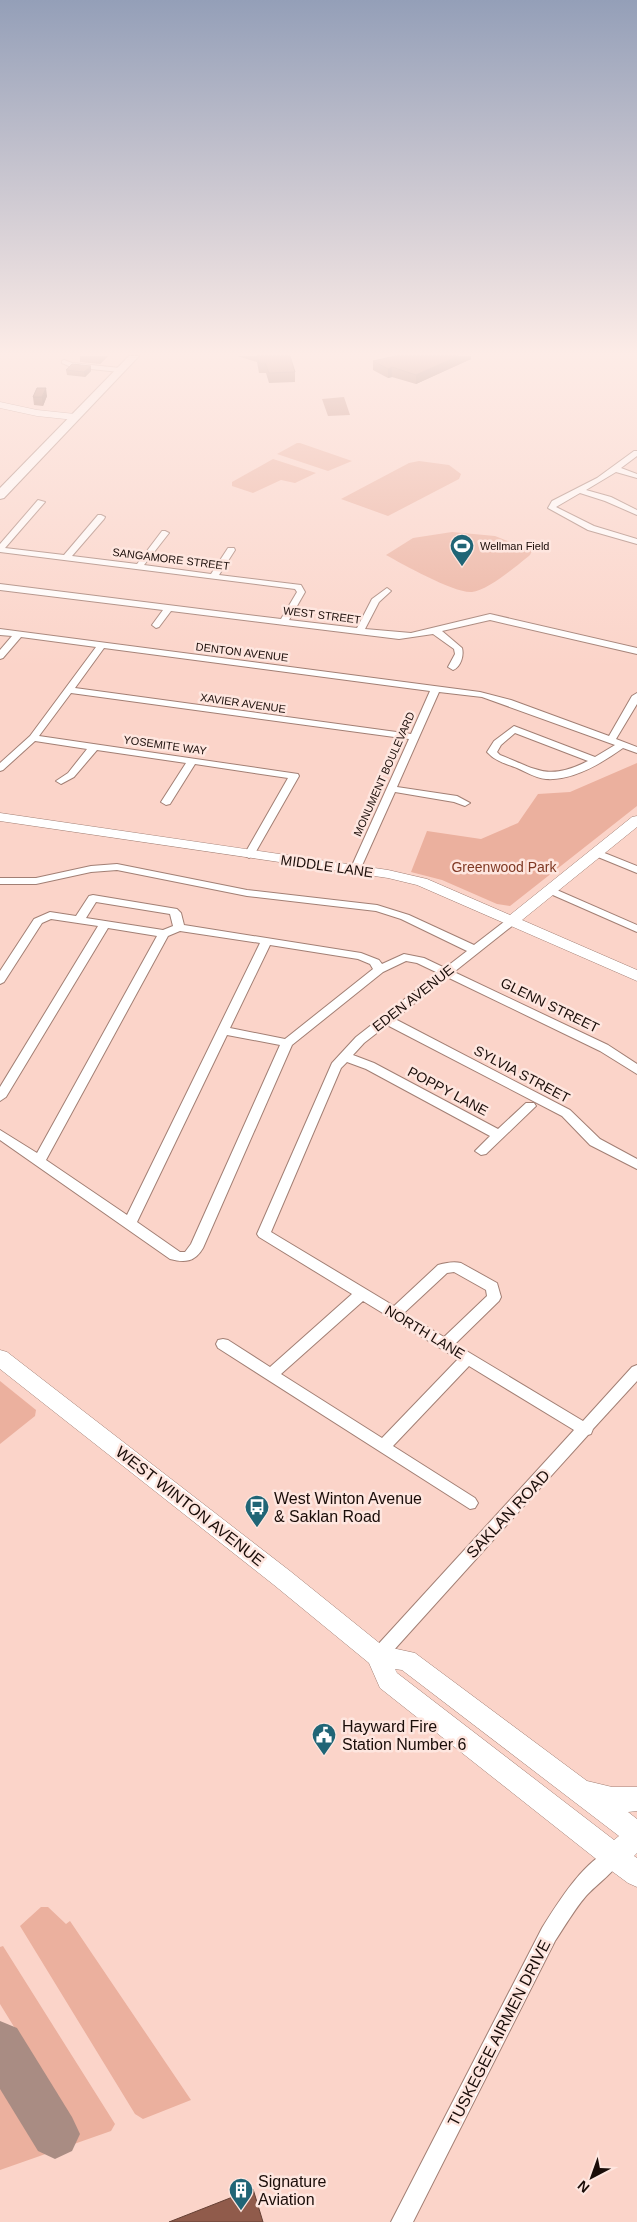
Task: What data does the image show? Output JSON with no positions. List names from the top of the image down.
{
  "streets": {
    "street": [
      "SANGAMORE STREET",
      "WEST STREET",
      "DENTON AVENUE",
      "XAVIER AVENUE",
      "YOSEMITE WAY",
      "MONUMENT BOULEVARD",
      "MIDDLE LANE",
      "EDEN AVENUE",
      "GLENN STREET",
      "SYLVIA STREET",
      "POPPY LANE",
      "NORTH LANE",
      "WEST WINTON AVENUE",
      "SAKLAN ROAD",
      "TUSKEGEE AIRMEN DRIVE"
    ]
  },
  "crossings": [
    ["SANGAMORE STREET", "WEST STREET"],
    ["DENTON AVENUE", "MONUMENT BOULEVARD"],
    ["XAVIER AVENUE", "MONUMENT BOULEVARD"],
    ["YOSEMITE WAY", "MIDDLE LANE"],
    ["MONUMENT BOULEVARD", "MIDDLE LANE"],
    ["MIDDLE LANE", "EDEN AVENUE"],
    ["EDEN AVENUE", "GLENN STREET"],
    ["EDEN AVENUE", "SYLVIA STREET"],
    ["EDEN AVENUE", "POPPY LANE"],
    ["EDEN AVENUE", "NORTH LANE"],
    ["NORTH LANE", "SAKLAN ROAD"],
    ["WEST WINTON AVENUE", "SAKLAN ROAD"],
    ["WEST WINTON AVENUE", "TUSKEGEE AIRMEN DRIVE"]
  ],
  "parks": ["Greenwood Park"],
  "places": {
    "sports": ["Wellman Field"],
    "bus stop": ["West Winton Avenue & Saklan Road"],
    "public building": ["Hayward Fire Station Number 6"],
    "building": ["Signature Aviation"]
  },
  "north": "bottom left"
}
